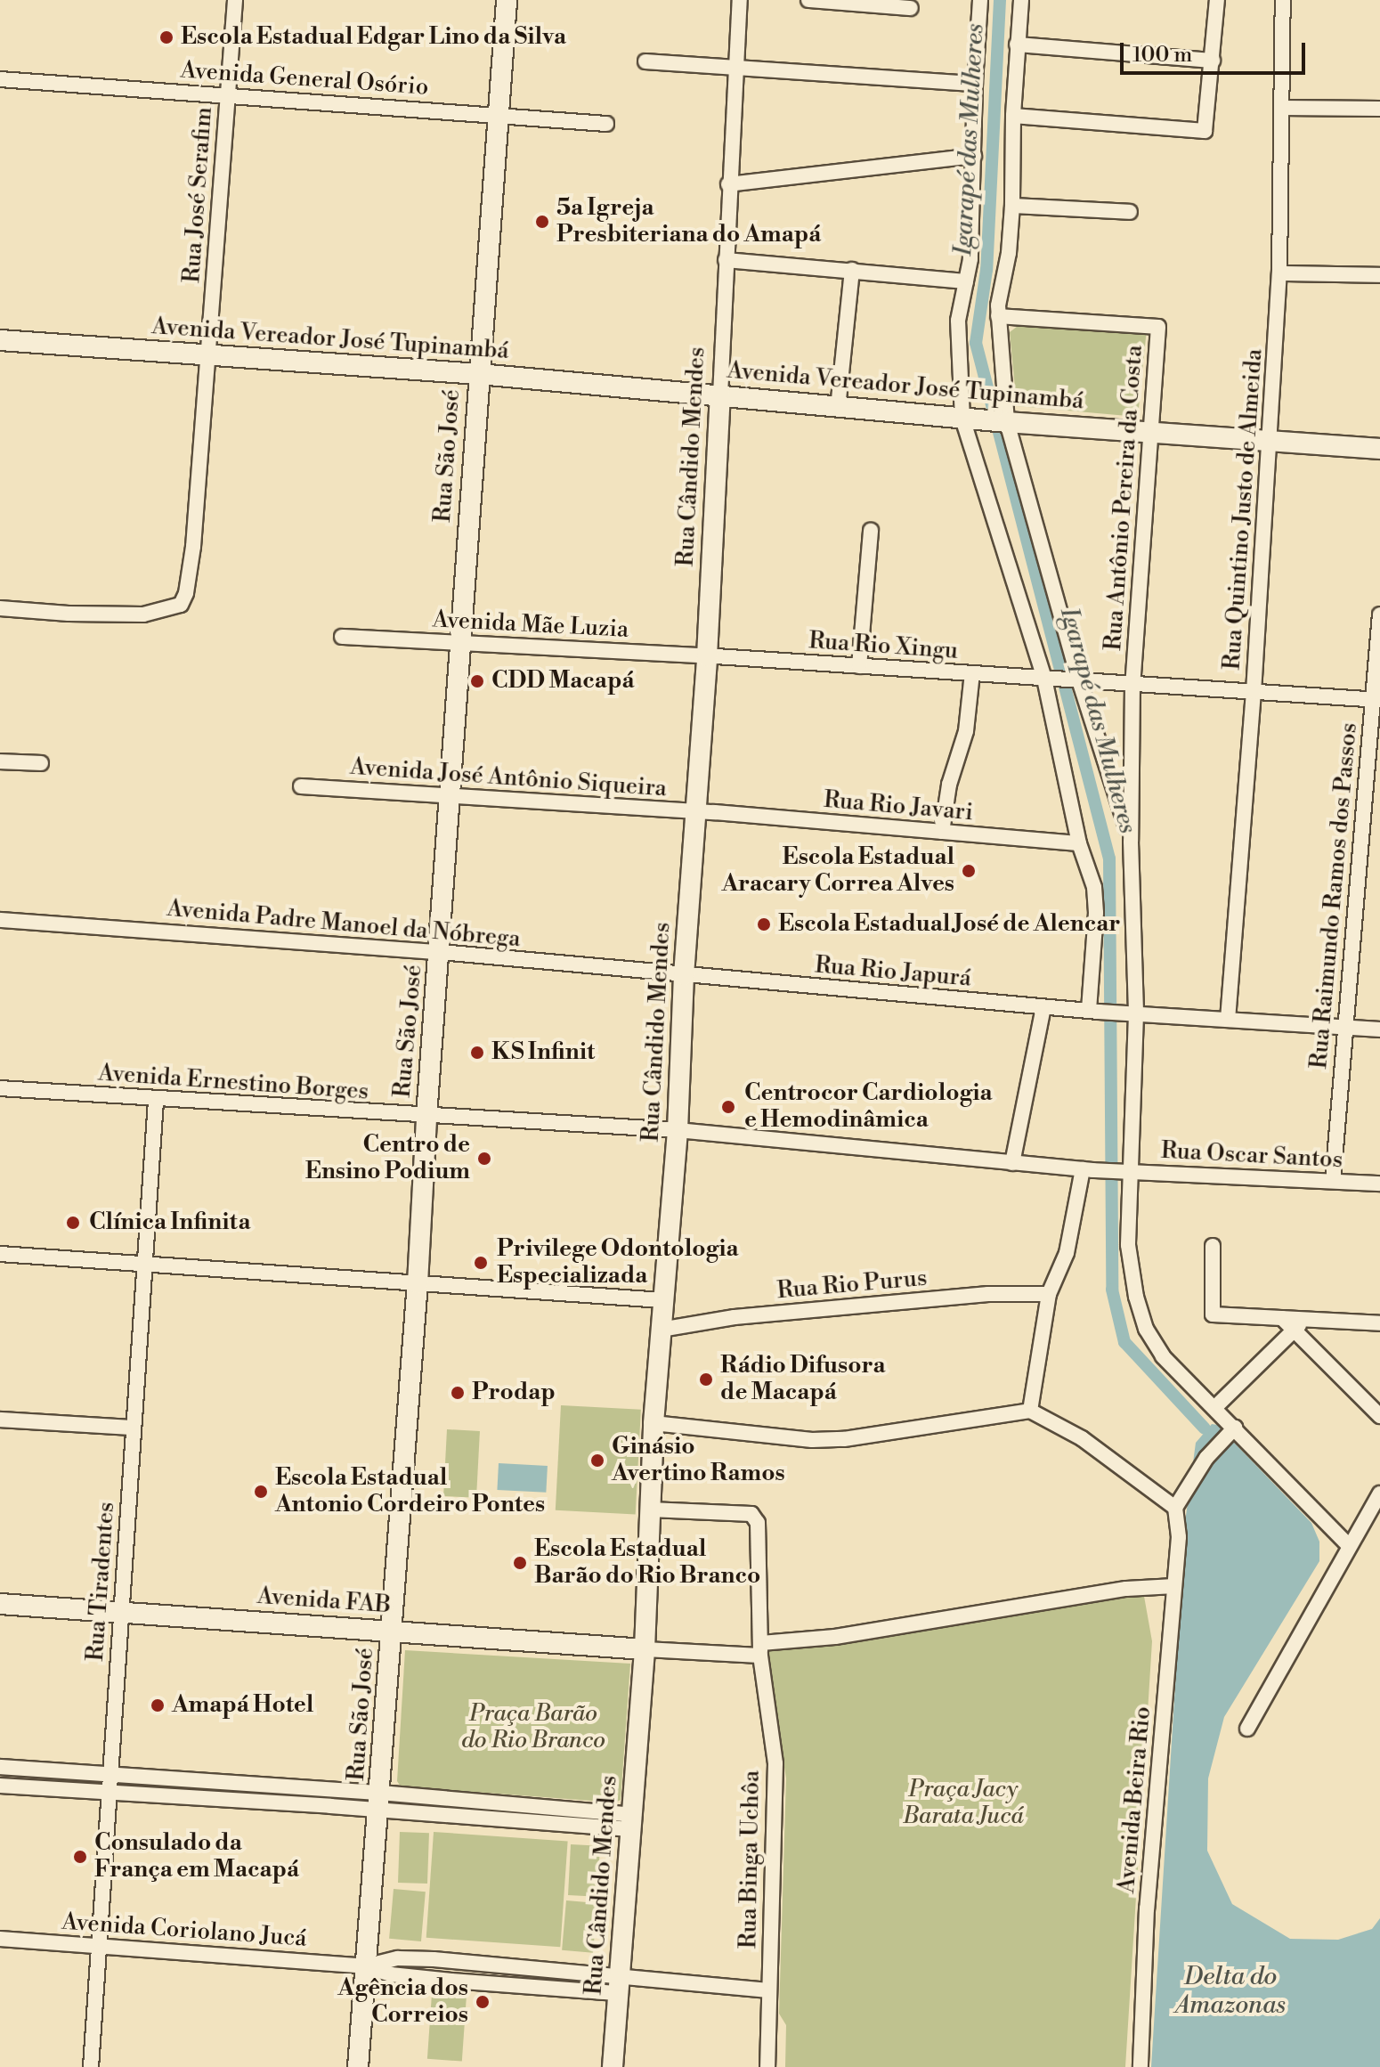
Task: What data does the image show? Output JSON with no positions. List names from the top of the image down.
{
  "streets": {
    "street": [
      "Avenida General Osório",
      "Rua José Serafim",
      "Avenida Vereador José Tupinambá",
      "Rua São José",
      "Rua Cândido Mendes",
      "Rua Antônio Pereira da Costa",
      "Rua Quintino Justo de Almeida",
      "Avenida Mãe Luzia",
      "Rua Rio Xingu",
      "Avenida José Antônio Siqueira",
      "Rua Rio Javari",
      "Rua Raimundo Ramos dos Passos",
      "Avenida Padre Manoel da Nóbrega",
      "Rua Rio Japurá",
      "Avenida Ernestino Borges",
      "Rua Oscar Santos",
      "Rua Rio Purus",
      "Rua Tiradentes",
      "Avenida FAB",
      "Avenida Beira Rio",
      "Rua Binga Uchôa",
      "Avenida Coriolano Jucá"
    ]
  },
  "crossings": [
    ["Avenida General Osório", "Rua José Serafim"],
    ["Avenida General Osório", "Rua São José"],
    ["Rua José Serafim", "Avenida Vereador José Tupinambá"],
    ["Avenida Vereador José Tupinambá", "Rua São José"],
    ["Avenida Vereador José Tupinambá", "Rua Cândido Mendes"],
    ["Avenida Vereador José Tupinambá", "Rua Antônio Pereira da Costa"],
    ["Avenida Vereador José Tupinambá", "Rua Quintino Justo de Almeida"],
    ["Rua São José", "Avenida Mãe Luzia"],
    ["Rua São José", "Avenida José Antônio Siqueira"],
    ["Rua São José", "Avenida Padre Manoel da Nóbrega"],
    ["Rua São José", "Avenida Ernestino Borges"],
    ["Rua São José", "Avenida FAB"],
    ["Rua São José", "Avenida Coriolano Jucá"],
    ["Rua Cândido Mendes", "Avenida Mãe Luzia"],
    ["Rua Cândido Mendes", "Rua Rio Xingu"],
    ["Rua Cândido Mendes", "Avenida José Antônio Siqueira"],
    ["Rua Cândido Mendes", "Rua Rio Javari"],
    ["Rua Cândido Mendes", "Avenida Padre Manoel da Nóbrega"],
    ["Rua Cândido Mendes", "Rua Rio Japurá"],
    ["Rua Cândido Mendes", "Avenida Ernestino Borges"],
    ["Rua Cândido Mendes", "Rua Rio Purus"],
    ["Rua Cândido Mendes", "Avenida FAB"],
    ["Rua Cândido Mendes", "Rua Binga Uchôa"],
    ["Rua Cândido Mendes", "Avenida Coriolano Jucá"],
    ["Rua Antônio Pereira da Costa", "Rua Rio Japurá"],
    ["Rua Antônio Pereira da Costa", "Rua Oscar Santos"],
    ["Avenida Mãe Luzia", "Rua Rio Xingu"],
    ["Avenida José Antônio Siqueira", "Rua Rio Javari"],
    ["Rua Raimundo Ramos dos Passos", "Rua Oscar Santos"],
    ["Avenida Padre Manoel da Nóbrega", "Rua Rio Japurá"],
    ["Avenida Ernestino Borges", "Rua Tiradentes"],
    ["Rua Tiradentes", "Avenida FAB"],
    ["Rua Tiradentes", "Avenida Coriolano Jucá"],
    ["Rua Binga Uchôa", "Avenida Coriolano Jucá"]
  ],
  "water": ["Igarapé das Mulheres", "Delta do Amazonas"],
  "parks": ["Praça Barão do Rio Branco", "Praça Jacy Barata Jucá"],
  "places": [
    "Escola Estadual Edgar Lino da Silva",
    "5a Igreja Presbiteriana do Amapá",
    "CDD Macapá",
    "Escola Estadual Aracary Correa Alves",
    "Escola Estadual José de Alencar",
    "KS Infinit",
    "Centrocor Cardiologia e Hemodinâmica",
    "Centro de Ensino Podium",
    "Clínica Infinita",
    "Privilege Odontologia Especializada",
    "Rádio Difusora de Macapá",
    "Prodap",
    "Ginásio Avertino Ramos",
    "Escola Estadual Antonio Cordeiro Pontes",
    "Escola Estadual Barão do Rio Branco",
    "Amapá Hotel",
    "Consulado da França em Macapá",
    "Agência dos Correios"
  ],
  "scale_bar": "100 m"
}
